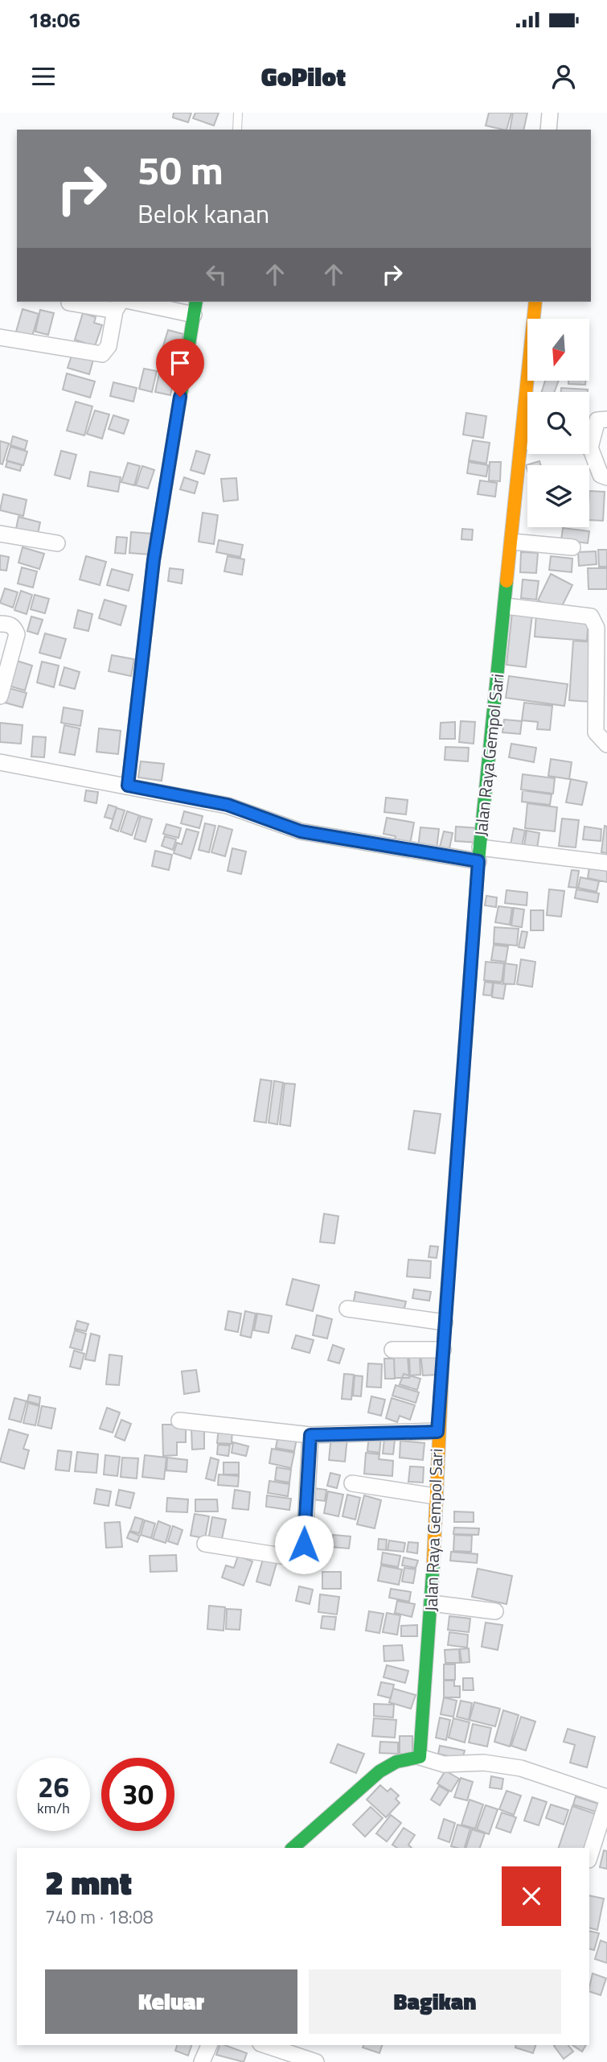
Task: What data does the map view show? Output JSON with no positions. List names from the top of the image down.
{
  "streets": {
    "street": ["Jalan Raya Gempol Sari"]
  },
  "north": "bottom",
  "page": {
    "status": "18:06",
    "header": "GoPilot",
    "turn": ["50 m", "Belok kanan"],
    "speed": "26 km/h",
    "limit": "30",
    "heading": ["2 mnt", "740 m · 18:08"],
    "buttons": ["Keluar", "Bagikan"]
  }
}
